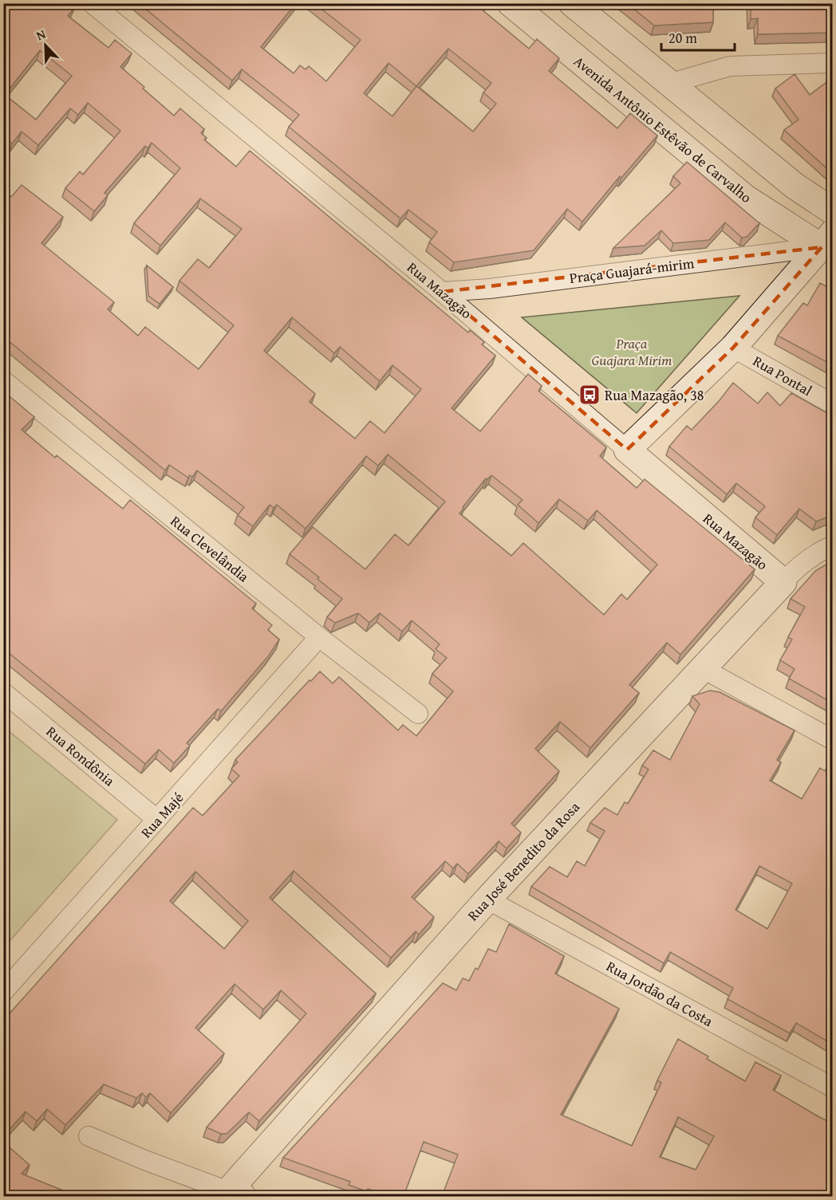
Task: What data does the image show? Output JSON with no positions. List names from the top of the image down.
{
  "streets": {
    "street": [
      "Avenida Antônio Estêvão de Carvalho",
      "Praça Guajará-mirim",
      "Rua Mazagão",
      "Rua Pontal",
      "Rua Clevelândia",
      "Rua Rondônia",
      "Rua Majé",
      "Rua José Benedito da Rosa",
      "Rua Jordão da Costa"
    ]
  },
  "crossings": [
    ["Avenida Antônio Estêvão de Carvalho", "Praça Guajará-mirim"],
    ["Praça Guajará-mirim", "Rua Mazagão"],
    ["Rua Mazagão", "Rua José Benedito da Rosa"],
    ["Rua Clevelândia", "Rua Majé"],
    ["Rua Rondônia", "Rua Majé"],
    ["Rua José Benedito da Rosa", "Rua Jordão da Costa"]
  ],
  "parks": ["Praça Guajara Mirim"],
  "places": {
    "bus stop": ["Rua Mazagão, 38"]
  },
  "scale_bar": "20 m",
  "north": "top left"
}
